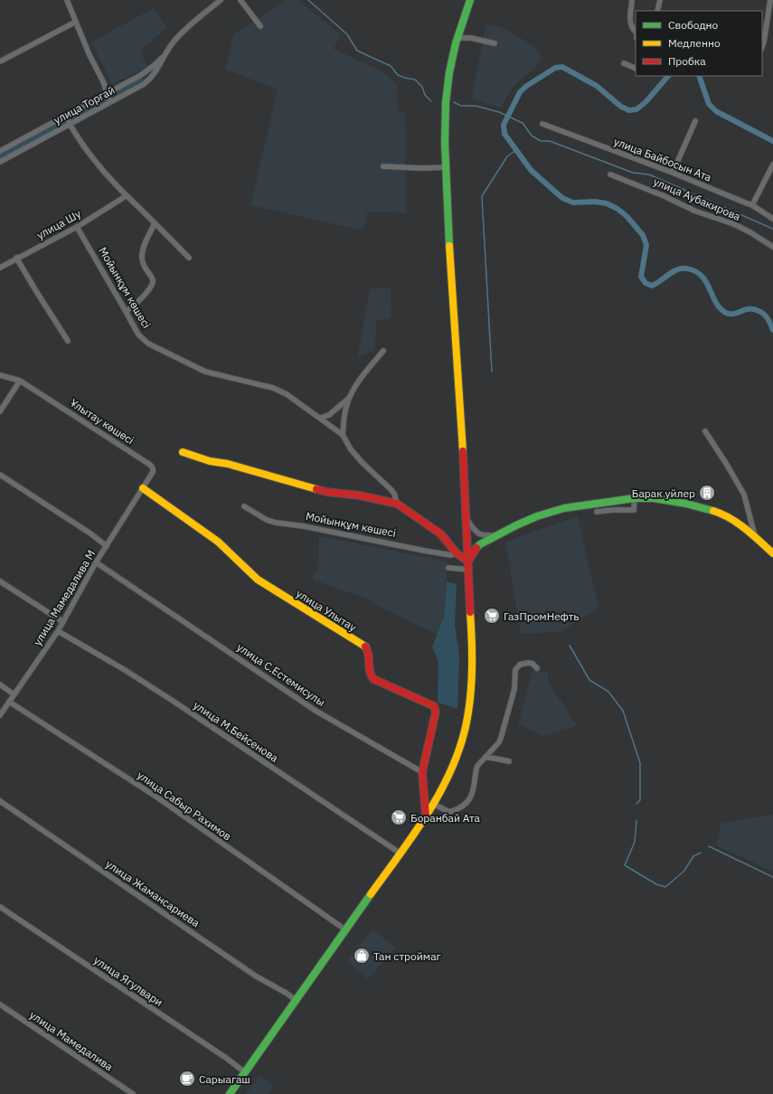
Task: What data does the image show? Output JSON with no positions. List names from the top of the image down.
{
  "streets": {
    "main road": ["улица Улытау"],
    "street": [
      "улица Торгай",
      "улица Байбосын Ата",
      "улица Аубакирова",
      "улица Шу",
      "Мойынқұм көшесі",
      "Ұлытау көшесі",
      "улица Мамедалива М",
      "улица С.Естемисулы",
      "улица М.Бейсенова",
      "улица Сабыр Рахимов",
      "улица Жамансариева",
      "улица Ягулвари",
      "улица Мамедалива"
    ]
  },
  "crossings": [
    ["улица Шу", "Мойынқұм көшесі"],
    ["Ұлытау көшесі", "улица Мамедалива М"],
    ["Ұлытау көшесі", "улица Улытау"],
    ["улица Мамедалива М", "улица Улытау"],
    ["улица Мамедалива М", "улица С.Естемисулы"],
    ["улица Мамедалива М", "улица М.Бейсенова"],
    ["улица Мамедалива М", "улица Сабыр Рахимов"],
    ["улица Улытау", "улица С.Естемисулы"]
  ],
  "places": {
    "building": ["Барак уйлер"],
    "supermarket": ["ГазПромНефть", "Боранбай Ата"],
    "shop": ["Тан строймаг"],
    "cafe": ["Сарыагаш"]
  },
  "legend": ["Свободно", "Медленно", "Пробка"]
}
